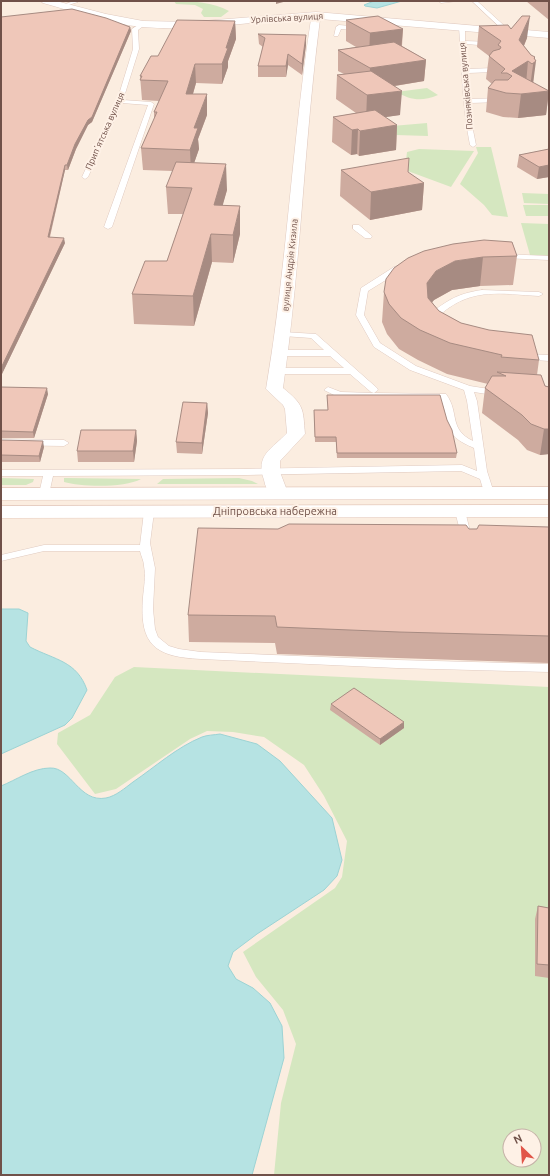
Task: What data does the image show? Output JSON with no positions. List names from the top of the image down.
{
  "streets": {
    "main road": ["Дніпровська набережна"],
    "street": ["Урлівська вулиця", "вулиця Андрія Кизила"],
    "lane": ["Позняківська вулиця", "Припʼятська вулиця"]
  },
  "crossings": [
    ["Урлівська вулиця", "Позняківська вулиця"],
    ["Урлівська вулиця", "Припʼятська вулиця"],
    ["Урлівська вулиця", "вулиця Андрія Кизила"]
  ],
  "north": "top left"
}
